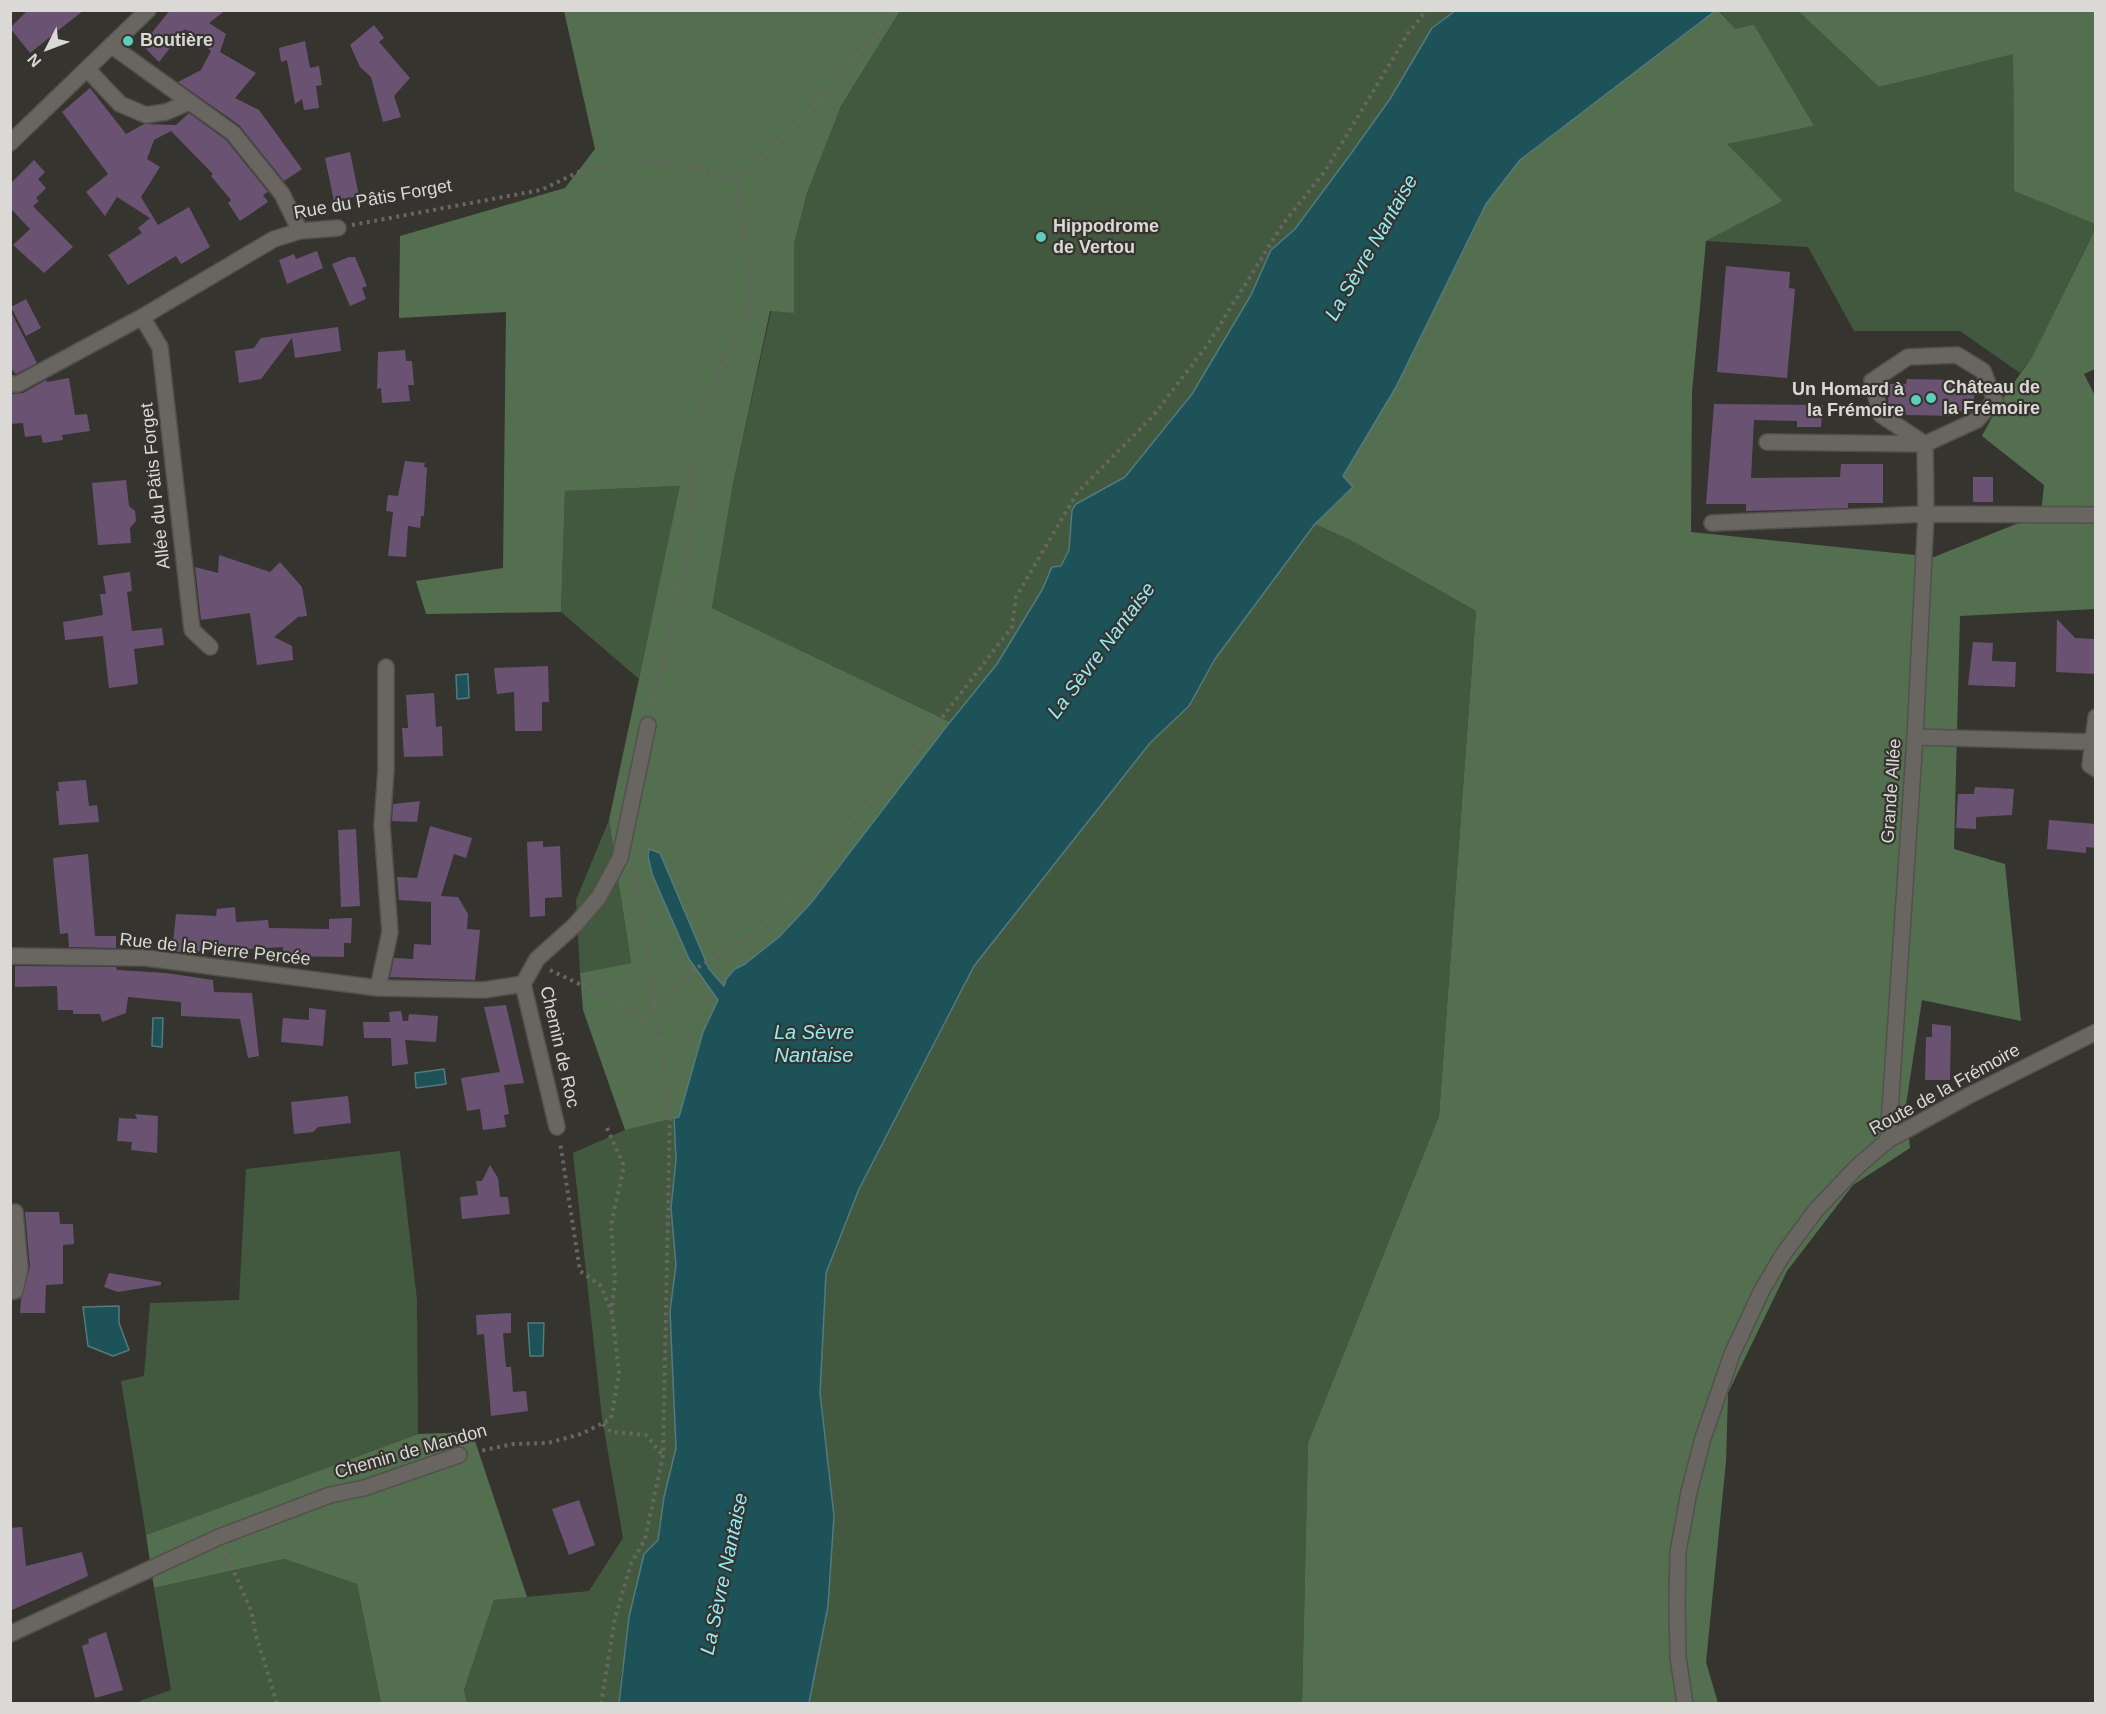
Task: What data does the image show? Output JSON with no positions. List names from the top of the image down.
{
  "streets": {
    "street": [
      "Rue du Pâtis Forget",
      "Allée du Pâtis Forget",
      "Grande Allée",
      "Rue de la Pierre Percée",
      "Chemin de Roc",
      "Route de la Frémoire",
      "Chemin de Mandon"
    ]
  },
  "crossings": [
    ["Rue du Pâtis Forget", "Allée du Pâtis Forget"],
    ["Grande Allée", "Route de la Frémoire"],
    ["Rue de la Pierre Percée", "Chemin de Roc"]
  ],
  "water": ["La Sèvre Nantaise"],
  "places": [
    "Boutière",
    "Hippodrome de Vertou",
    "Château de la Frémoire",
    "Un Homard à la Frémoire"
  ],
  "north": "bottom left"
}
